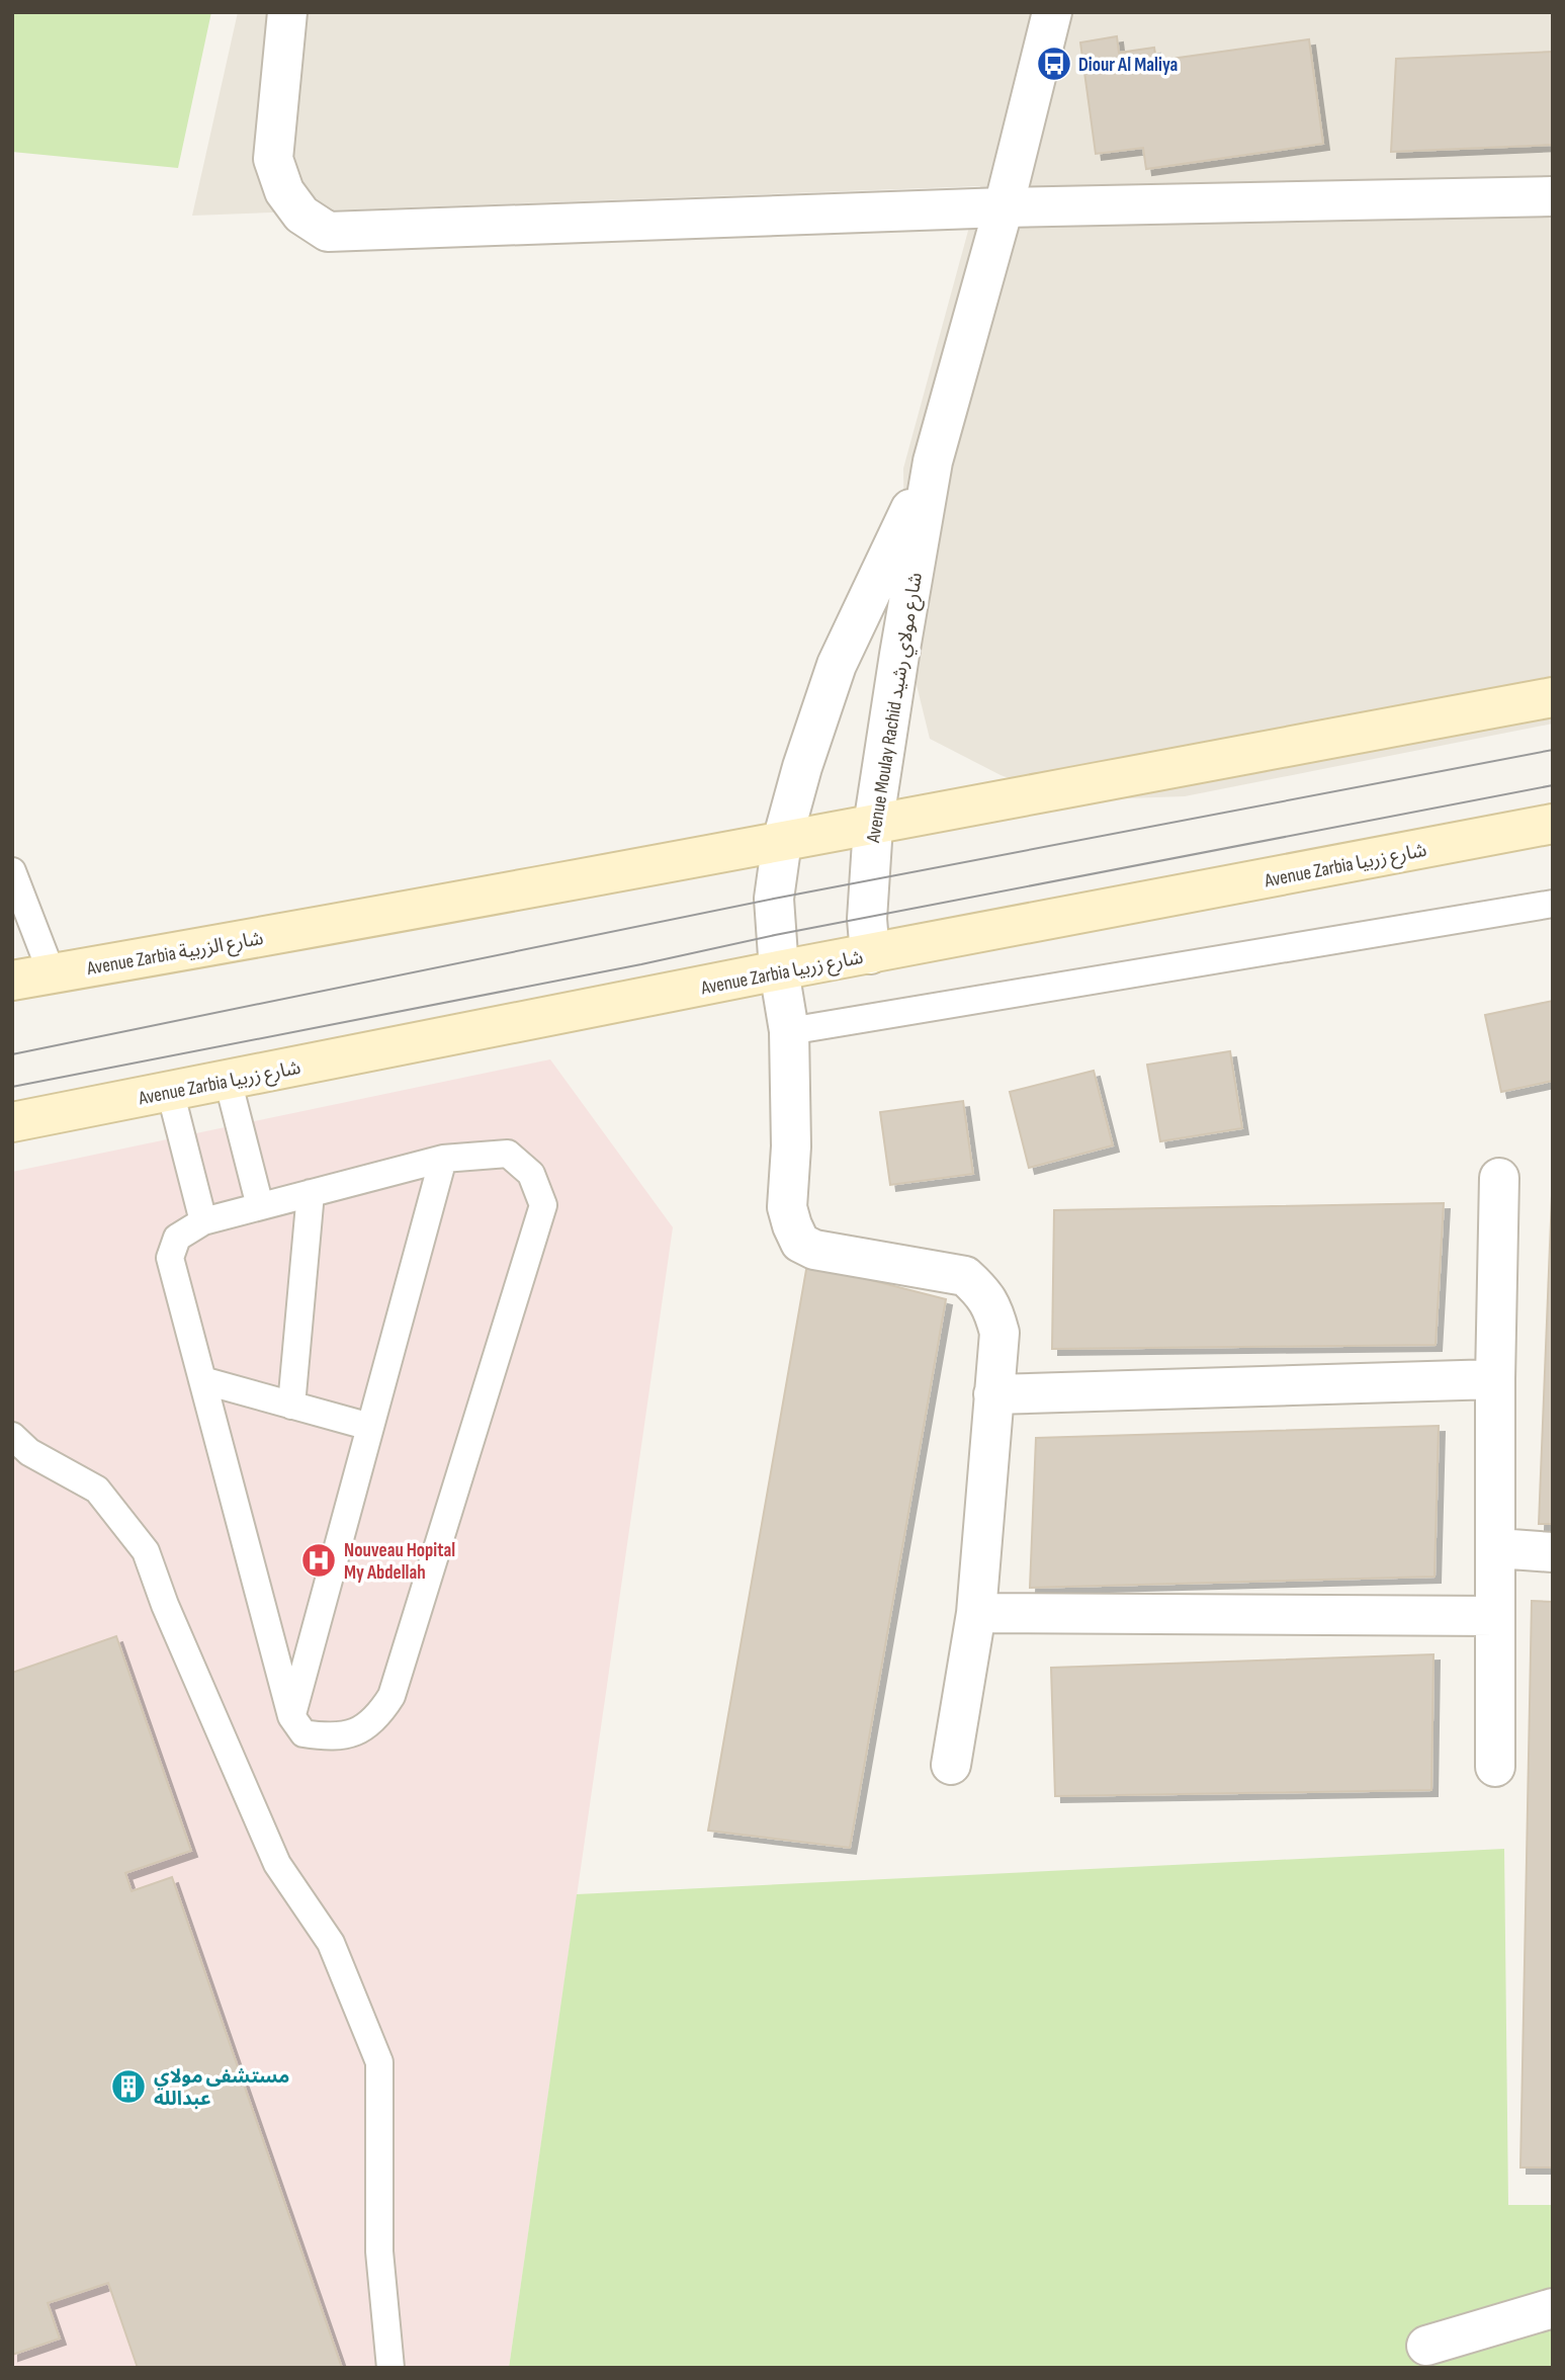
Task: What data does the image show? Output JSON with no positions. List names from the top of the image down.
{
  "streets": {
    "main road": ["Avenue Zarbia شارع زربيا", "Avenue Zarbia شارع الزربية"],
    "street": ["Avenue Moulay Rachid شارع مولاي رشيد"]
  },
  "crossings": [
    ["Avenue Moulay Rachid شارع مولاي رشيد", "Avenue Zarbia شارع زربيا"],
    ["Avenue Moulay Rachid شارع مولاي رشيد", "Avenue Zarbia شارع الزربية"]
  ],
  "places": {
    "bus stop": ["Diour Al Maliya"],
    "hospital": ["Nouveau Hopital My Abdellah"],
    "building": ["مستشفى مولاي عبدالله"]
  }
}
